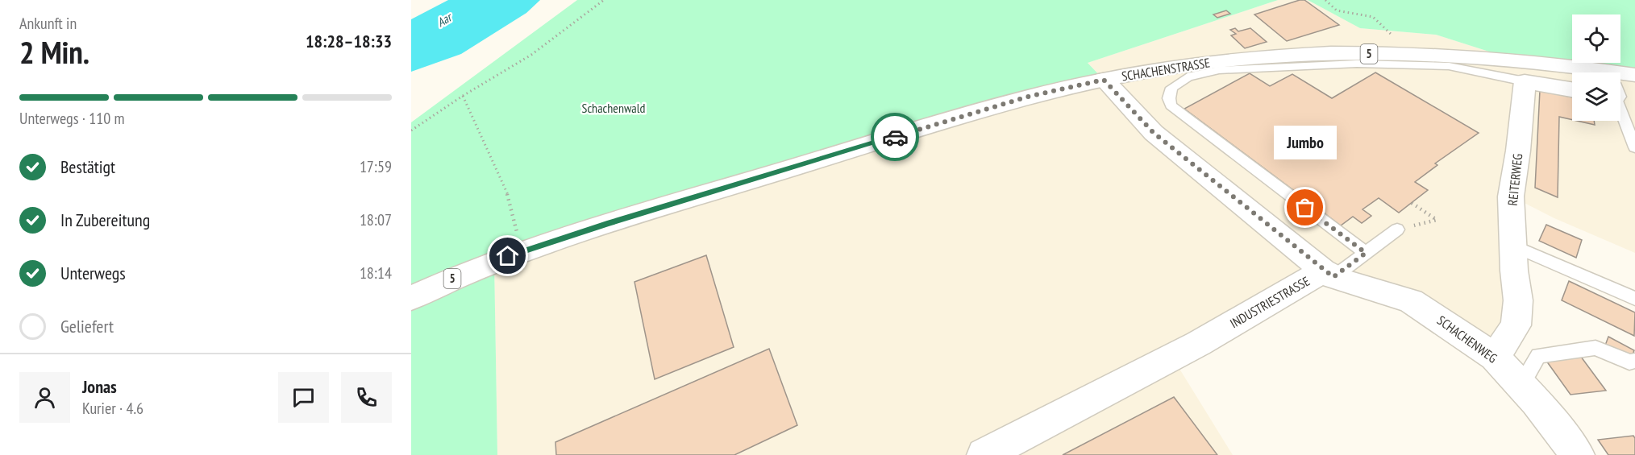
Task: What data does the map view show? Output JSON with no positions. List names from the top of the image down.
{
  "streets": {
    "street": [
      "5",
      "SCHACHENSTRASSE",
      "REITERWEG",
      "INDUSTRIESTRASSE",
      "SCHACHENWEG"
    ]
  },
  "crossings": [
    ["SCHACHENSTRASSE", "INDUSTRIESTRASSE"],
    ["REITERWEG", "SCHACHENWEG"],
    ["INDUSTRIESTRASSE", "SCHACHENWEG"]
  ],
  "water": ["Aar"],
  "parks": ["Schachenwald"],
  "places": ["Jumbo"],
  "page": {
    "heading": ["2 Min.", "Ankunft in", "18:28–18:33"],
    "panel": ["Jonas", "Kurier · 4.6"],
    "bar": "Unterwegs · 110 m",
    "bubble": "Jumbo",
    "list": [
      ["Bestätigt", "17:59"],
      ["In Zubereitung", "18:07"],
      ["Unterwegs", "18:14"],
      "Geliefert"
    ]
  }
}
